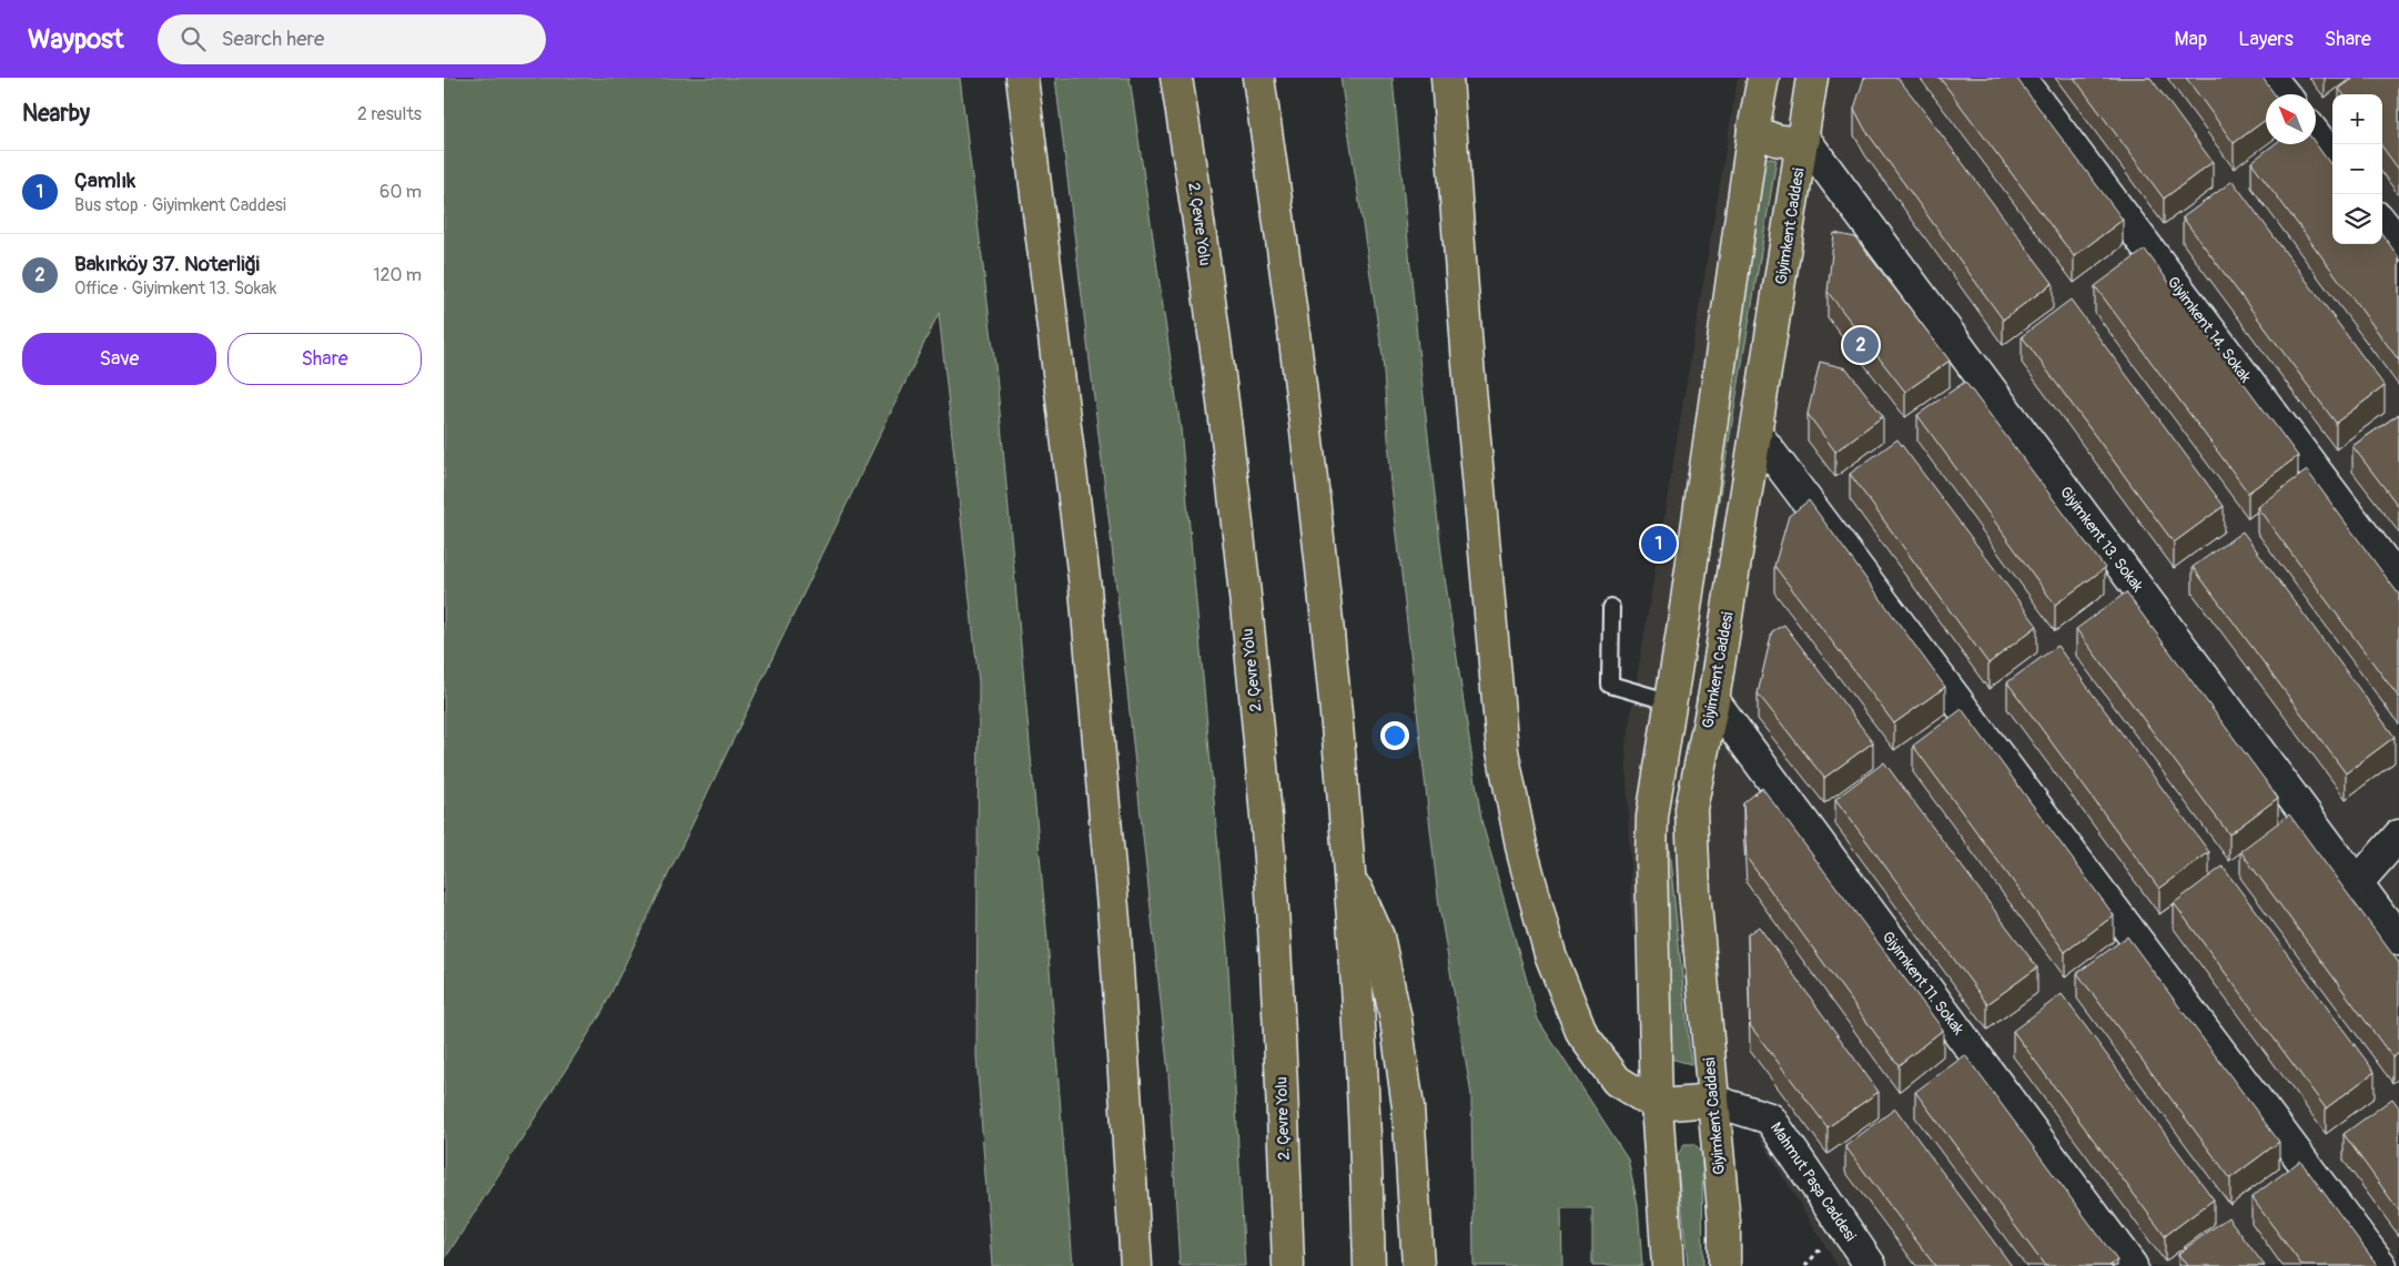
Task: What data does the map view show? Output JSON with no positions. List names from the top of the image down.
{
  "streets": {
    "main road": ["2. Çevre Yolu", "Giyimkent Caddesi"],
    "street": [
      "Giyimkent 14. Sokak",
      "Giyimkent 13. Sokak",
      "Giyimkent 11. Sokak",
      "Mahmut Paşa Caddesi"
    ]
  },
  "crossings": [
    ["Giyimkent Caddesi", "Giyimkent 13. Sokak"],
    ["Giyimkent Caddesi", "Giyimkent 11. Sokak"],
    ["Giyimkent Caddesi", "Mahmut Paşa Caddesi"]
  ],
  "north": "top left",
  "page": {
    "header": "Waypost",
    "search": "Search here",
    "nav": ["Map", "Layers", "Share"],
    "heading": ["Nearby", "2 results"],
    "map_buttons": ["+", "−"],
    "list": [
      {
        "mark": "1",
        "name": "Çamlık",
        "note": "Bus stop · Giyimkent Caddesi",
        "value": "60 m"
      },
      {
        "mark": "2",
        "name": "Bakırköy 37. Noterliği",
        "note": "Office · Giyimkent 13. Sokak",
        "value": "120 m"
      }
    ],
    "buttons": ["Save", "Share"],
    "pins": ["2", "1"]
  }
}
